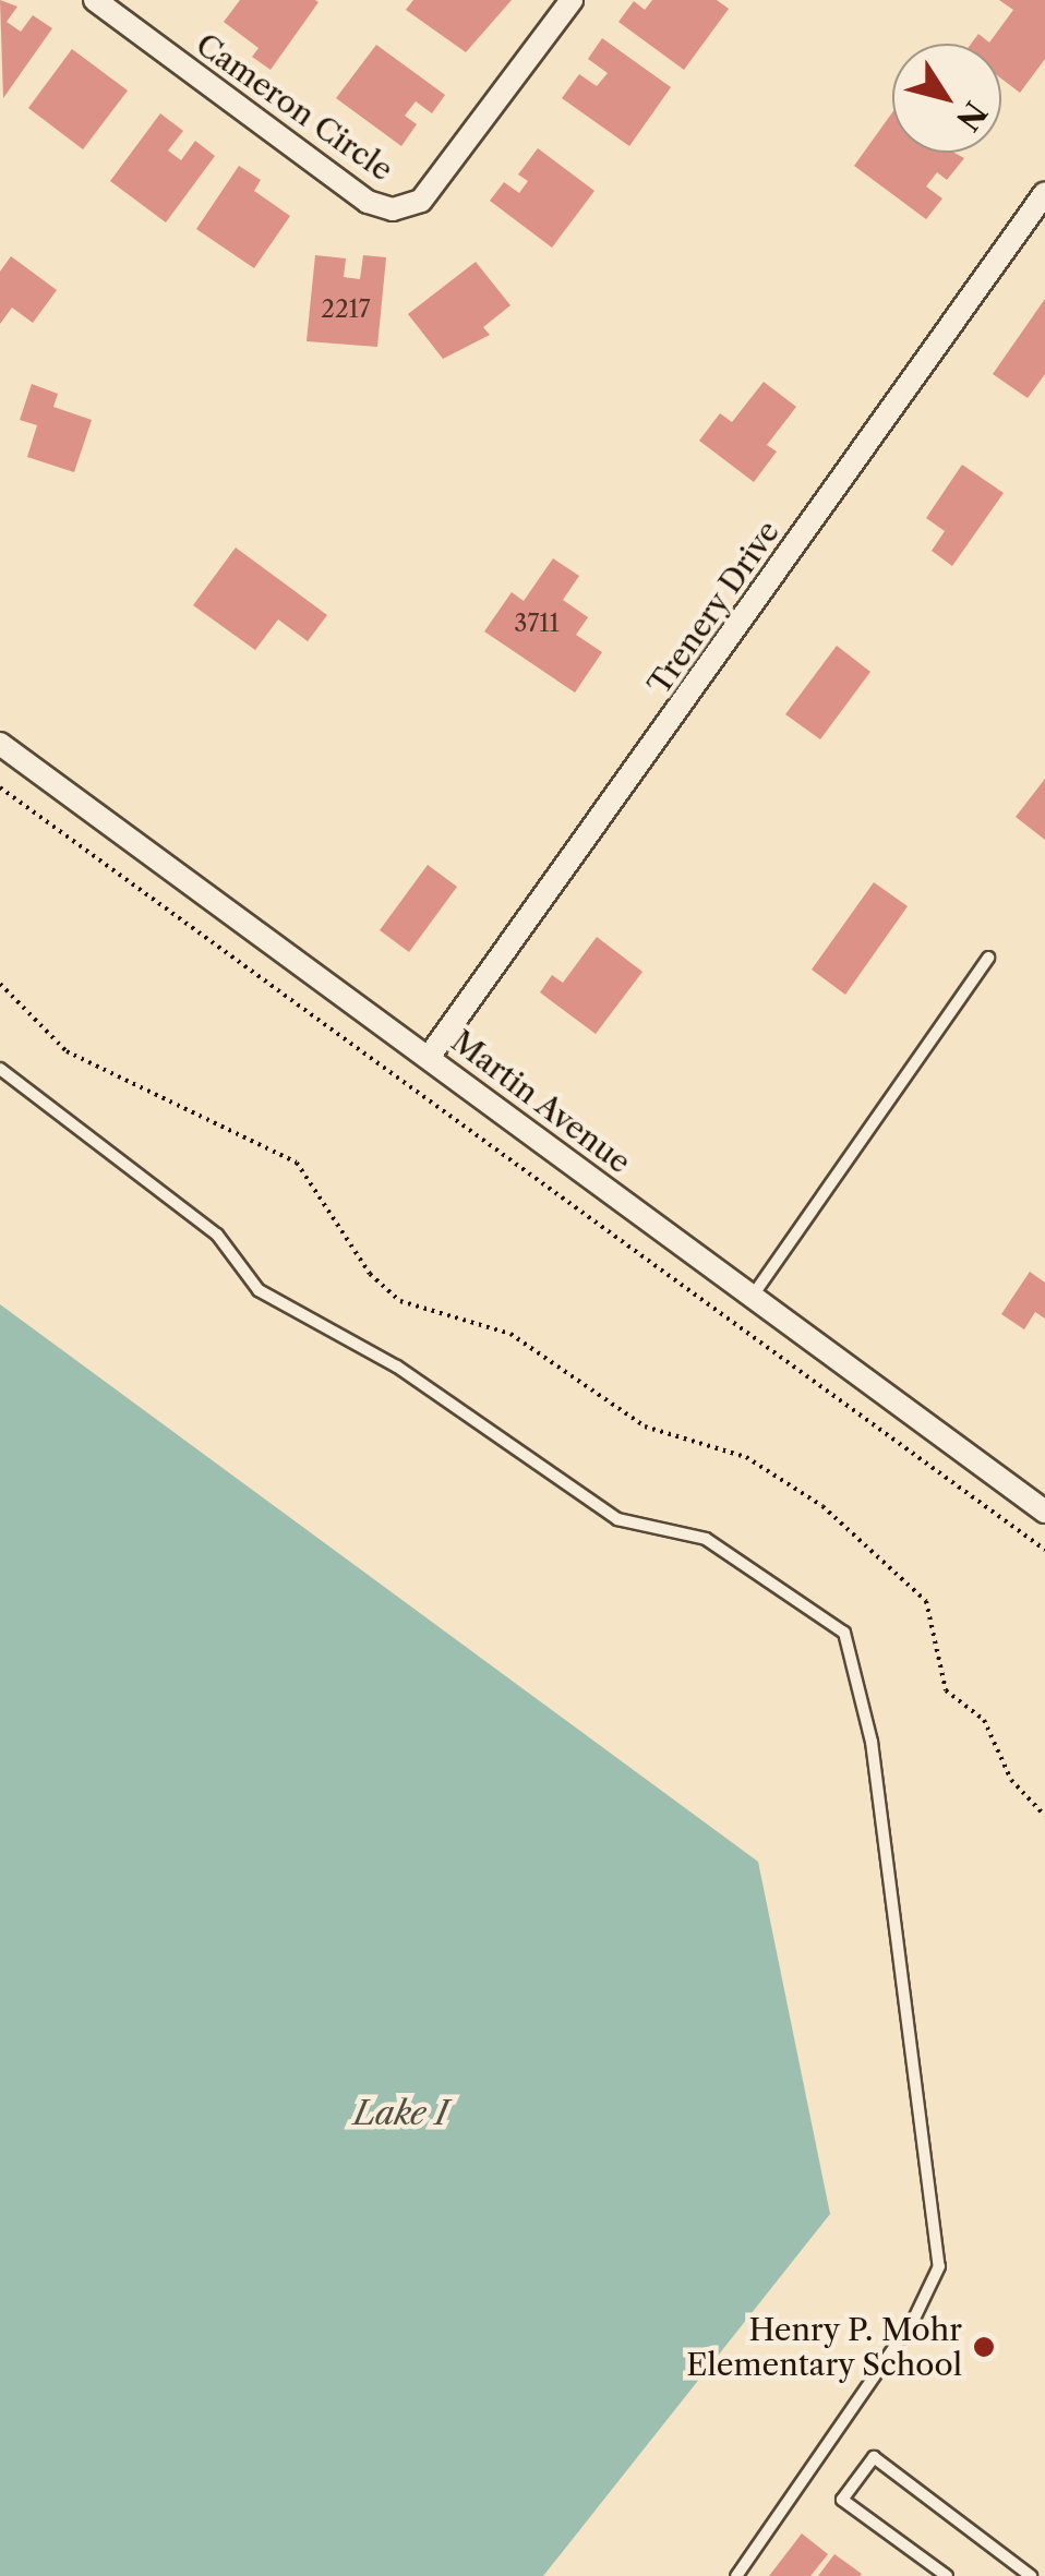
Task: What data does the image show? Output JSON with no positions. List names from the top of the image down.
{
  "streets": {
    "street": ["Cameron Circle", "Trenery Drive", "Martin Avenue"]
  },
  "crossings": [
    ["Trenery Drive", "Martin Avenue"]
  ],
  "water": ["Lake I"],
  "places": ["Henry P. Mohr Elementary School"],
  "house_numbers": ["2217", "3711"],
  "north": "bottom right"
}
